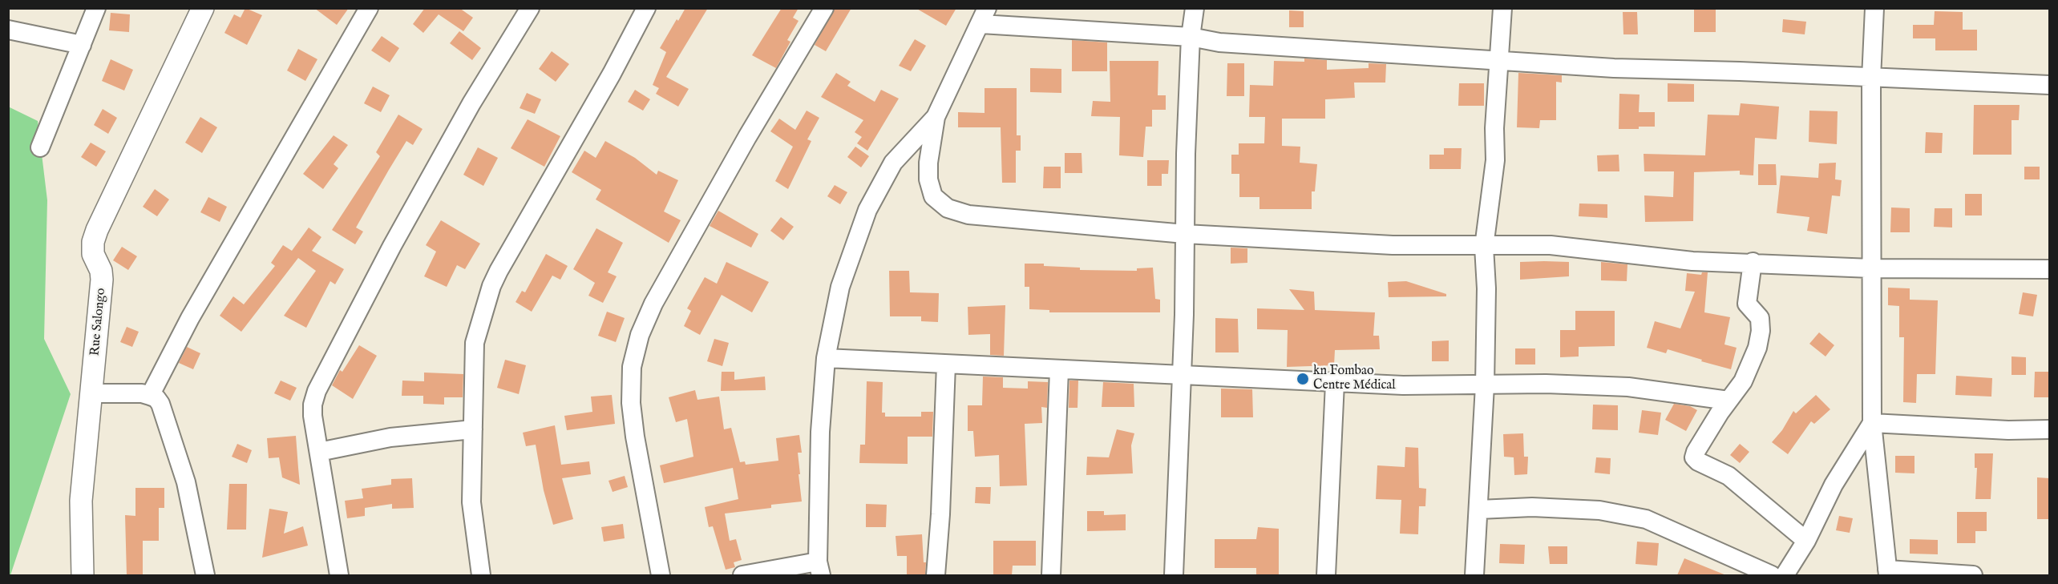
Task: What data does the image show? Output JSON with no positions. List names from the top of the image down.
{
  "streets": {
    "street": ["Rue Salongo"]
  },
  "places": ["kn Fombao Centre Médical"]
}
